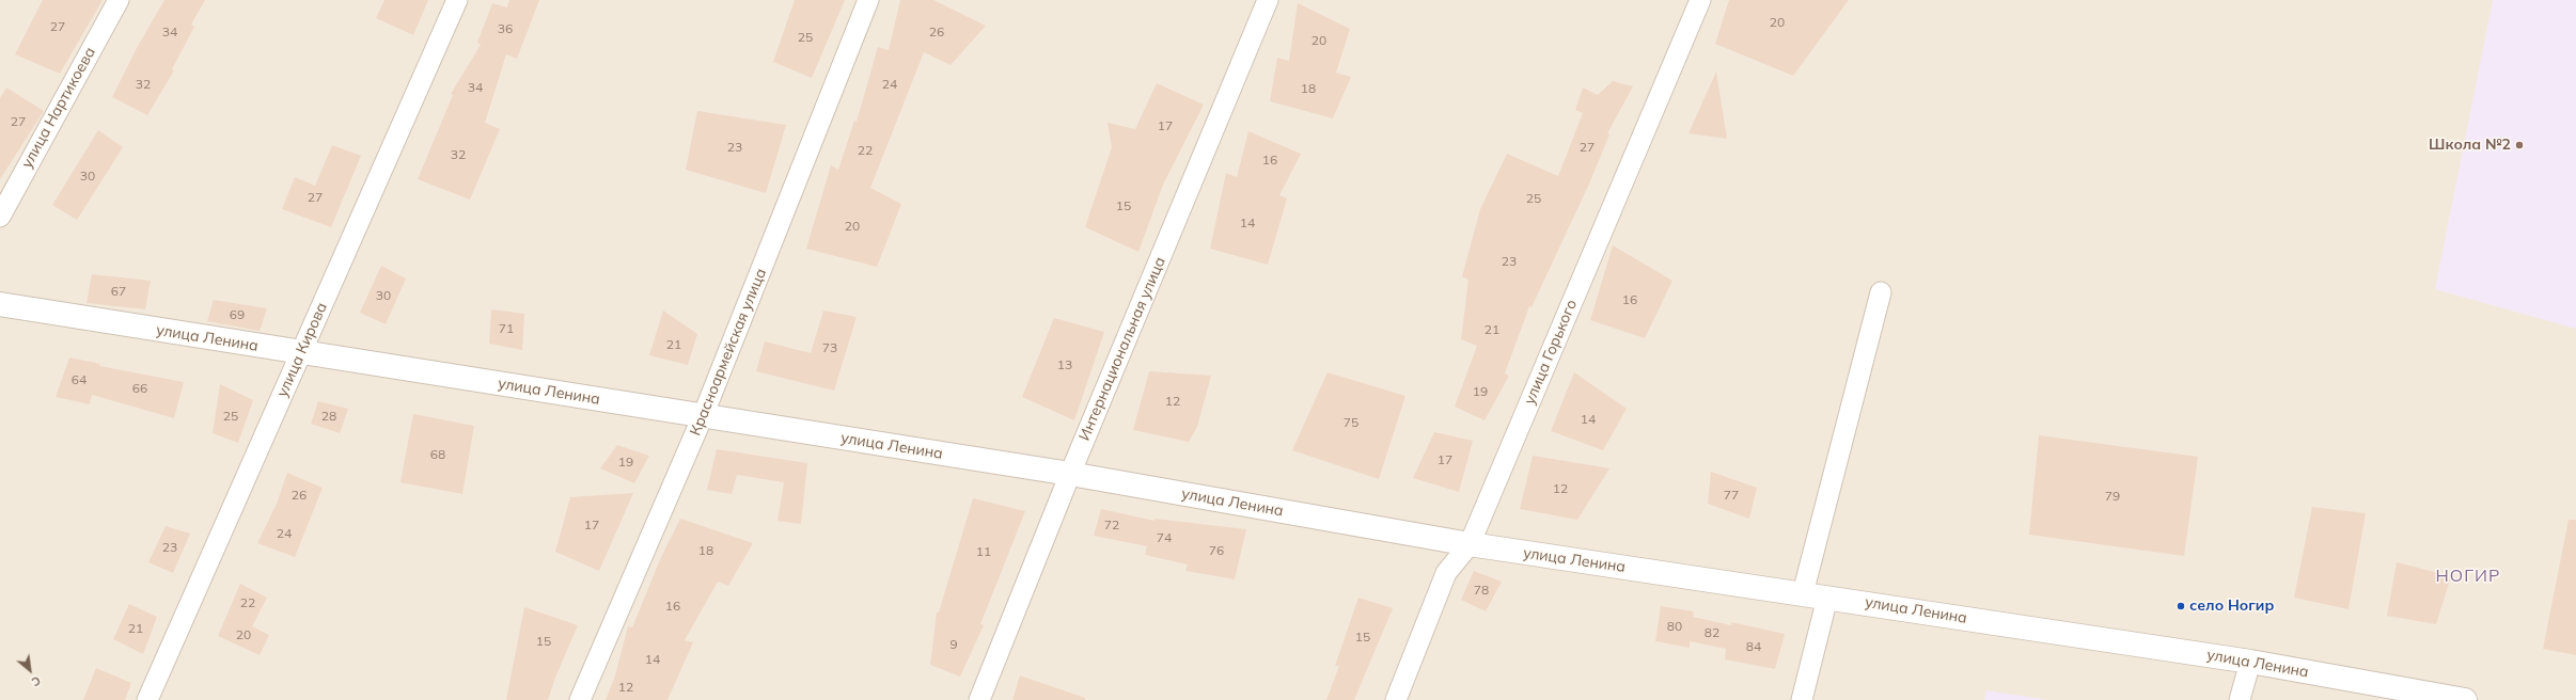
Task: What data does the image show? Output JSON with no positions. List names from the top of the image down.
{
  "streets": {
    "street": [
      "улица Нартикоева",
      "улица Ленина",
      "Интернациональная улица",
      "улица Кирова",
      "Красноармейская улица",
      "улица Горького"
    ]
  },
  "crossings": [
    ["улица Ленина", "Интернациональная улица"],
    ["улица Ленина", "улица Кирова"],
    ["улица Ленина", "Красноармейская улица"],
    ["улица Ленина", "улица Горького"]
  ],
  "districts": ["НОГИР"],
  "places": ["Школа №2", "село Ногир"],
  "house_numbers": [
    "20",
    "27",
    "36",
    "34",
    "26",
    "25",
    "20",
    "32",
    "24",
    "34",
    "18",
    "27",
    "17",
    "23",
    "27",
    "22",
    "32",
    "16",
    "30",
    "27",
    "25",
    "15",
    "14",
    "20",
    "23",
    "67",
    "30",
    "16",
    "69",
    "71",
    "21",
    "21",
    "73",
    "13",
    "64",
    "66",
    "19",
    "12",
    "25",
    "28",
    "14",
    "75",
    "68",
    "17",
    "19",
    "12",
    "26",
    "77",
    "79",
    "17",
    "72",
    "24",
    "74",
    "23",
    "18",
    "76",
    "11",
    "78",
    "22",
    "16",
    "80",
    "21",
    "82",
    "20",
    "15",
    "15",
    "9",
    "84",
    "14",
    "12"
  ],
  "north": "bottom right"
}
